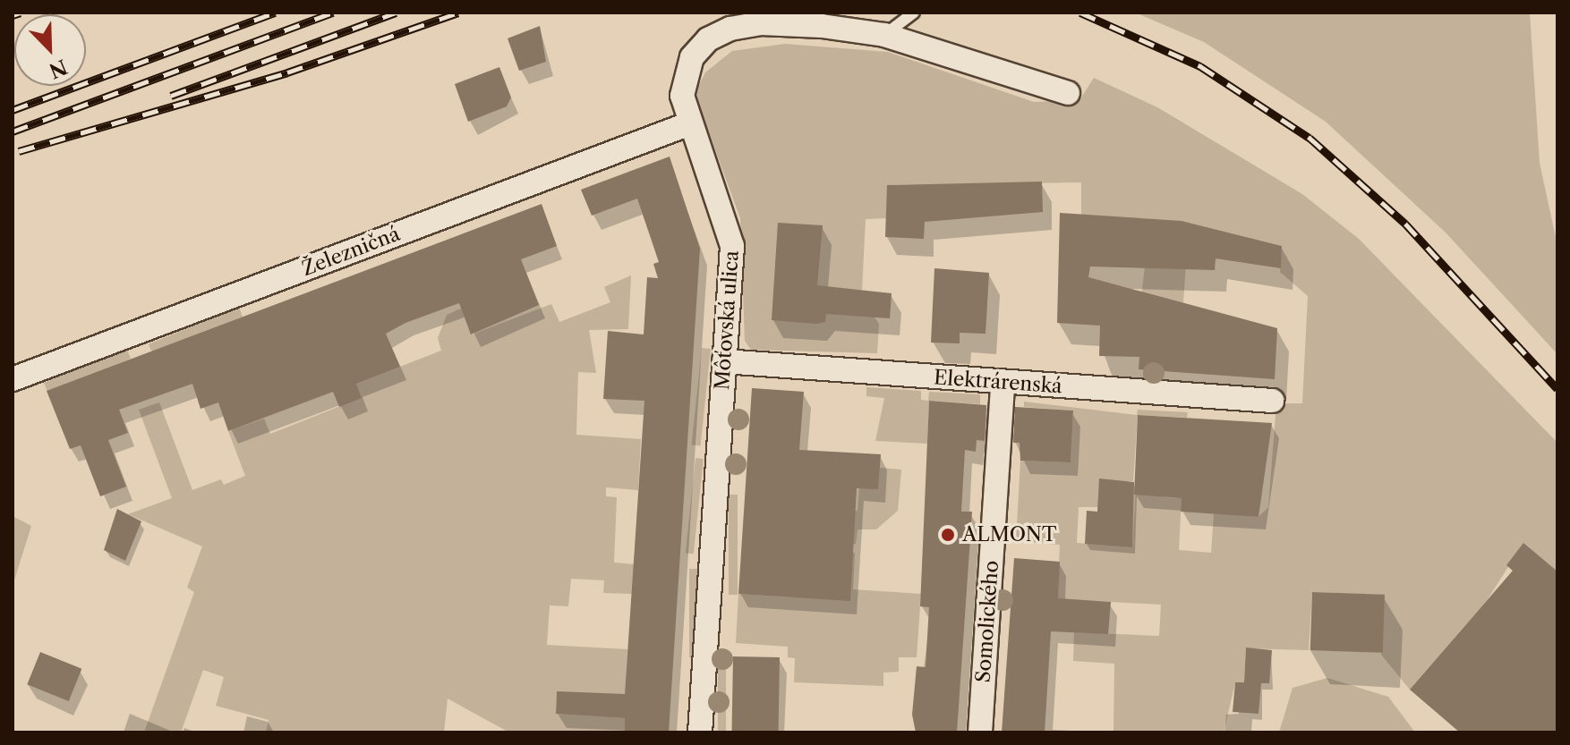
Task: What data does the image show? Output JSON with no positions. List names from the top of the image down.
{
  "streets": {
    "street": [
      "Železničná",
      "Môťovská ulica",
      "Elektrárenská",
      "Somolického"
    ]
  },
  "crossings": [
    ["Železničná", "Môťovská ulica"],
    ["Môťovská ulica", "Elektrárenská"],
    ["Elektrárenská", "Somolického"]
  ],
  "places": ["ALMONT"],
  "north": "bottom right"
}
